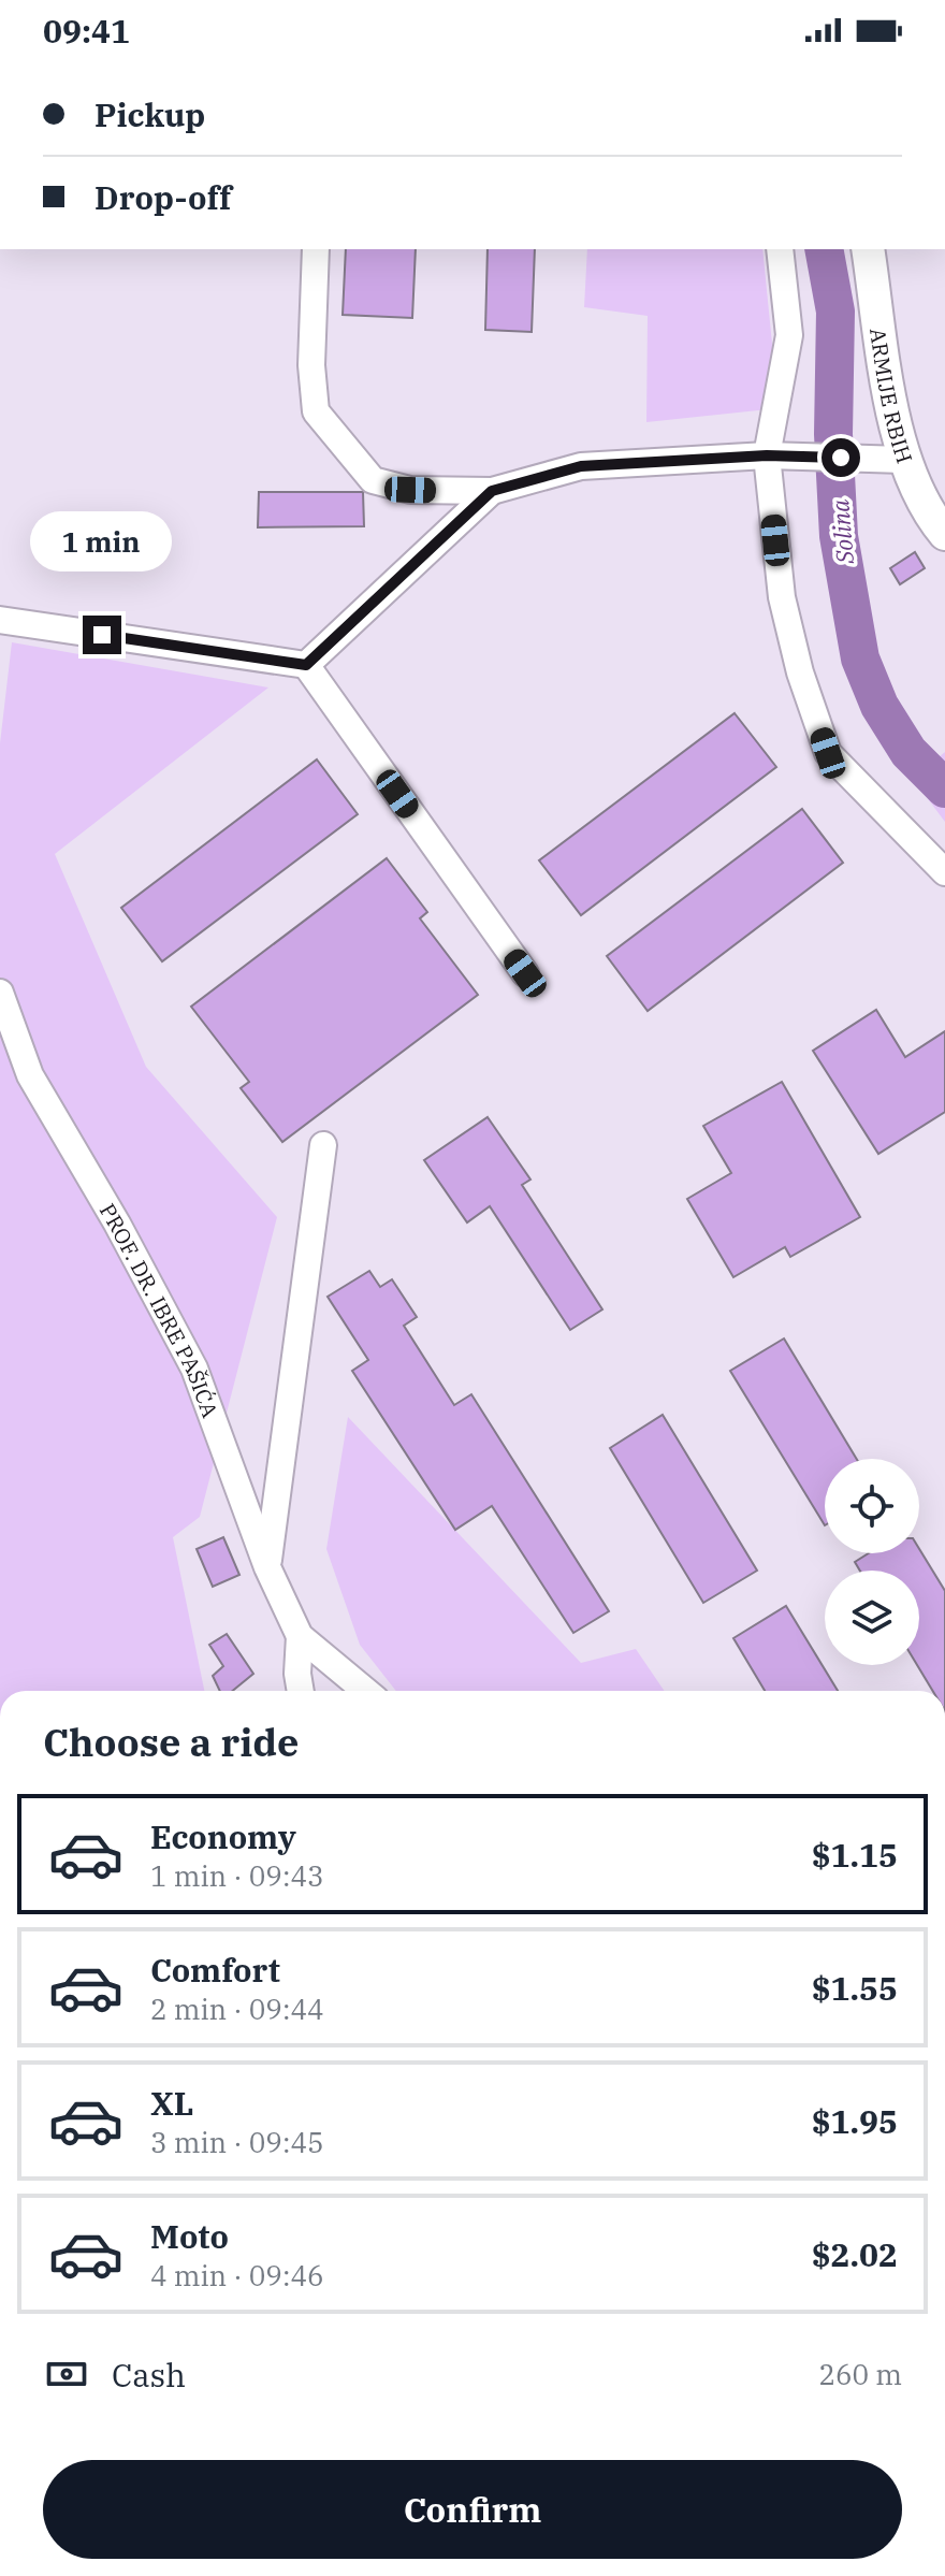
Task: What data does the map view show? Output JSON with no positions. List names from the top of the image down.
{
  "streets": {
    "main road": ["ARMIJE RBIH"],
    "street": ["PROF. DR. IBRE PAŠIĆA"]
  },
  "water": ["Solina"],
  "page": {
    "status": "09:41",
    "banner": ["Pickup", "Drop-off"],
    "bubble": "1 min",
    "heading": "Choose a ride",
    "list": [
      {
        "name": "Economy",
        "note": "1 min · 09:43",
        "value": "$1.15"
      },
      {
        "name": "Comfort",
        "note": "2 min · 09:44",
        "value": "$1.55"
      },
      {
        "name": "XL",
        "note": "3 min · 09:45",
        "value": "$1.95"
      },
      {
        "name": "Moto",
        "note": "4 min · 09:46",
        "value": "$2.02"
      }
    ],
    "pay": ["Cash", "260 m"],
    "buttons": "Confirm"
  }
}
